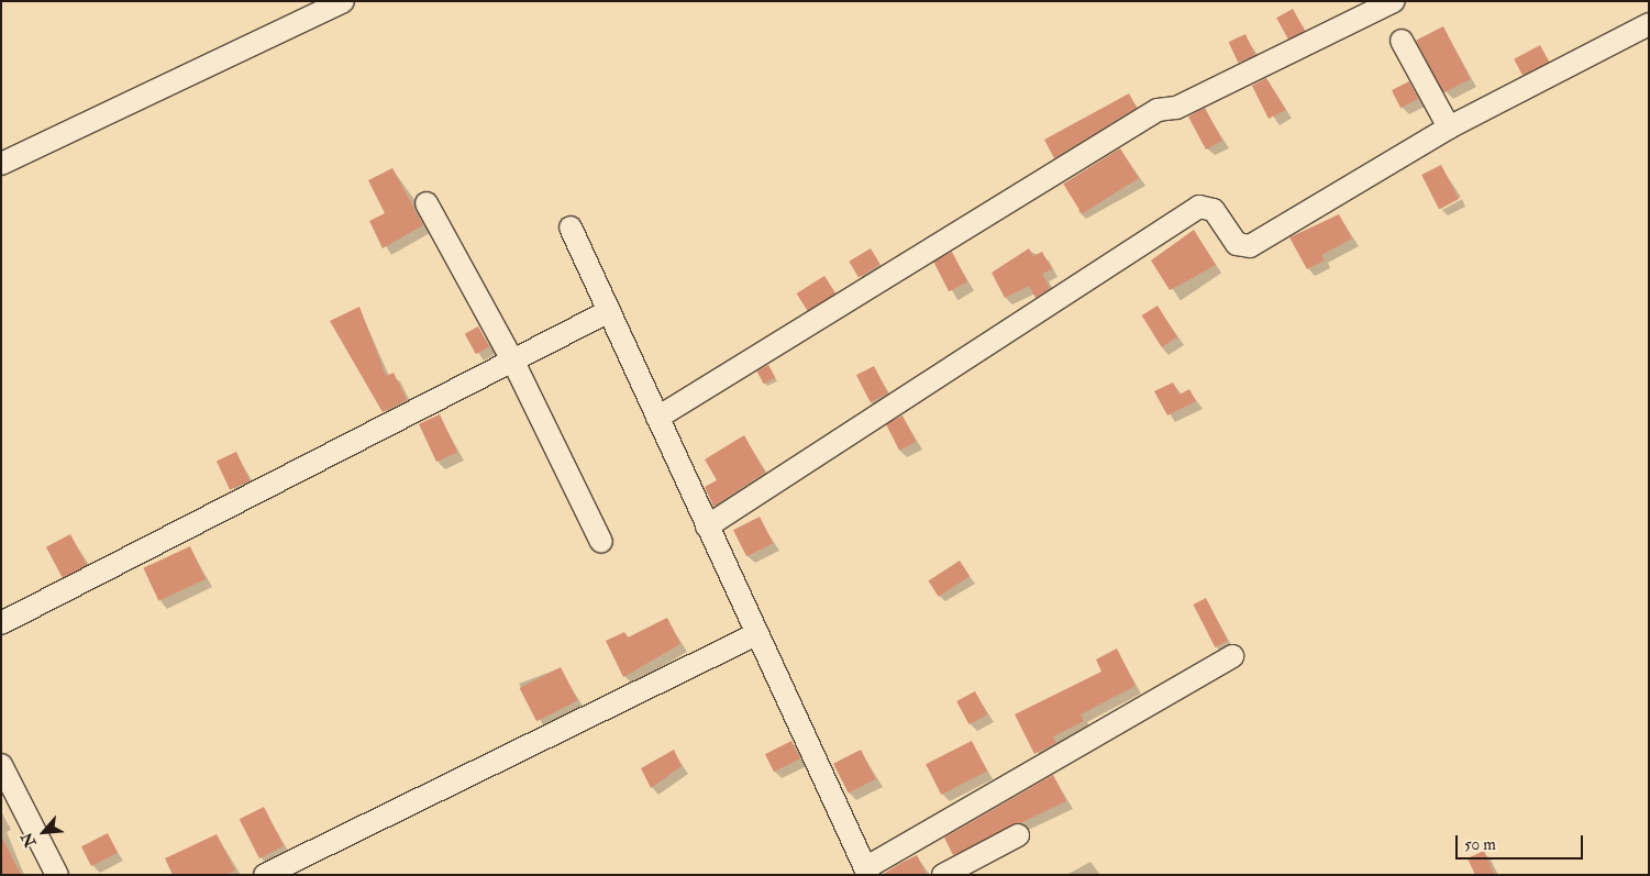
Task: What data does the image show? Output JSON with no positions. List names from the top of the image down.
{
  "scale_bar": "50 m",
  "north": "bottom left"
}
